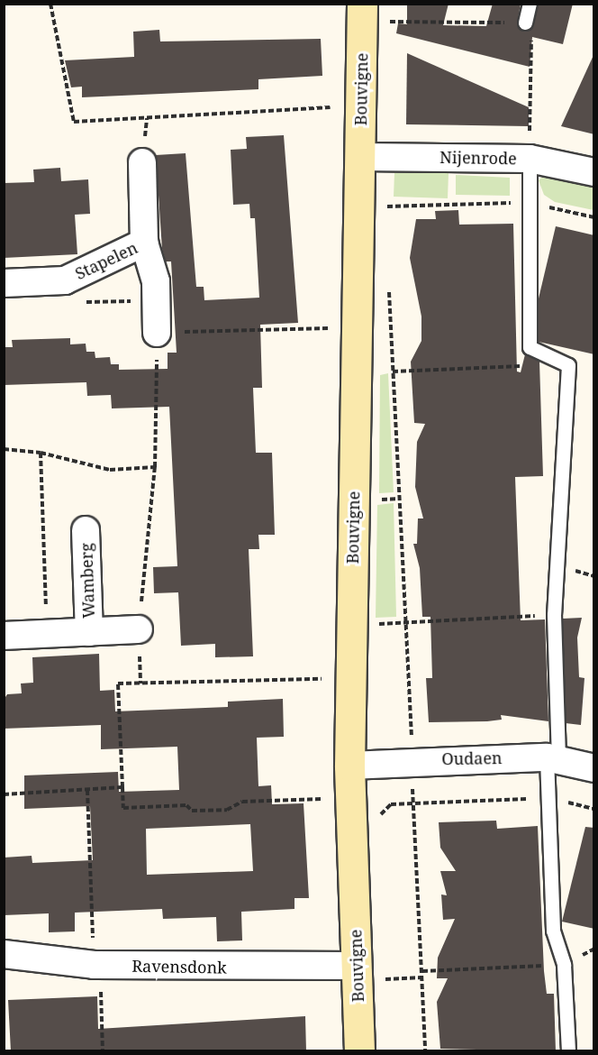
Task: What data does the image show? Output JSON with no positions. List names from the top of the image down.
{
  "streets": {
    "street": [
      "Bouvigne",
      "Nijenrode",
      "Stapelen",
      "Wamberg",
      "Oudaen",
      "Ravensdonk"
    ]
  },
  "crossings": [
    ["Bouvigne", "Nijenrode"],
    ["Bouvigne", "Oudaen"],
    ["Bouvigne", "Ravensdonk"]
  ]
}
